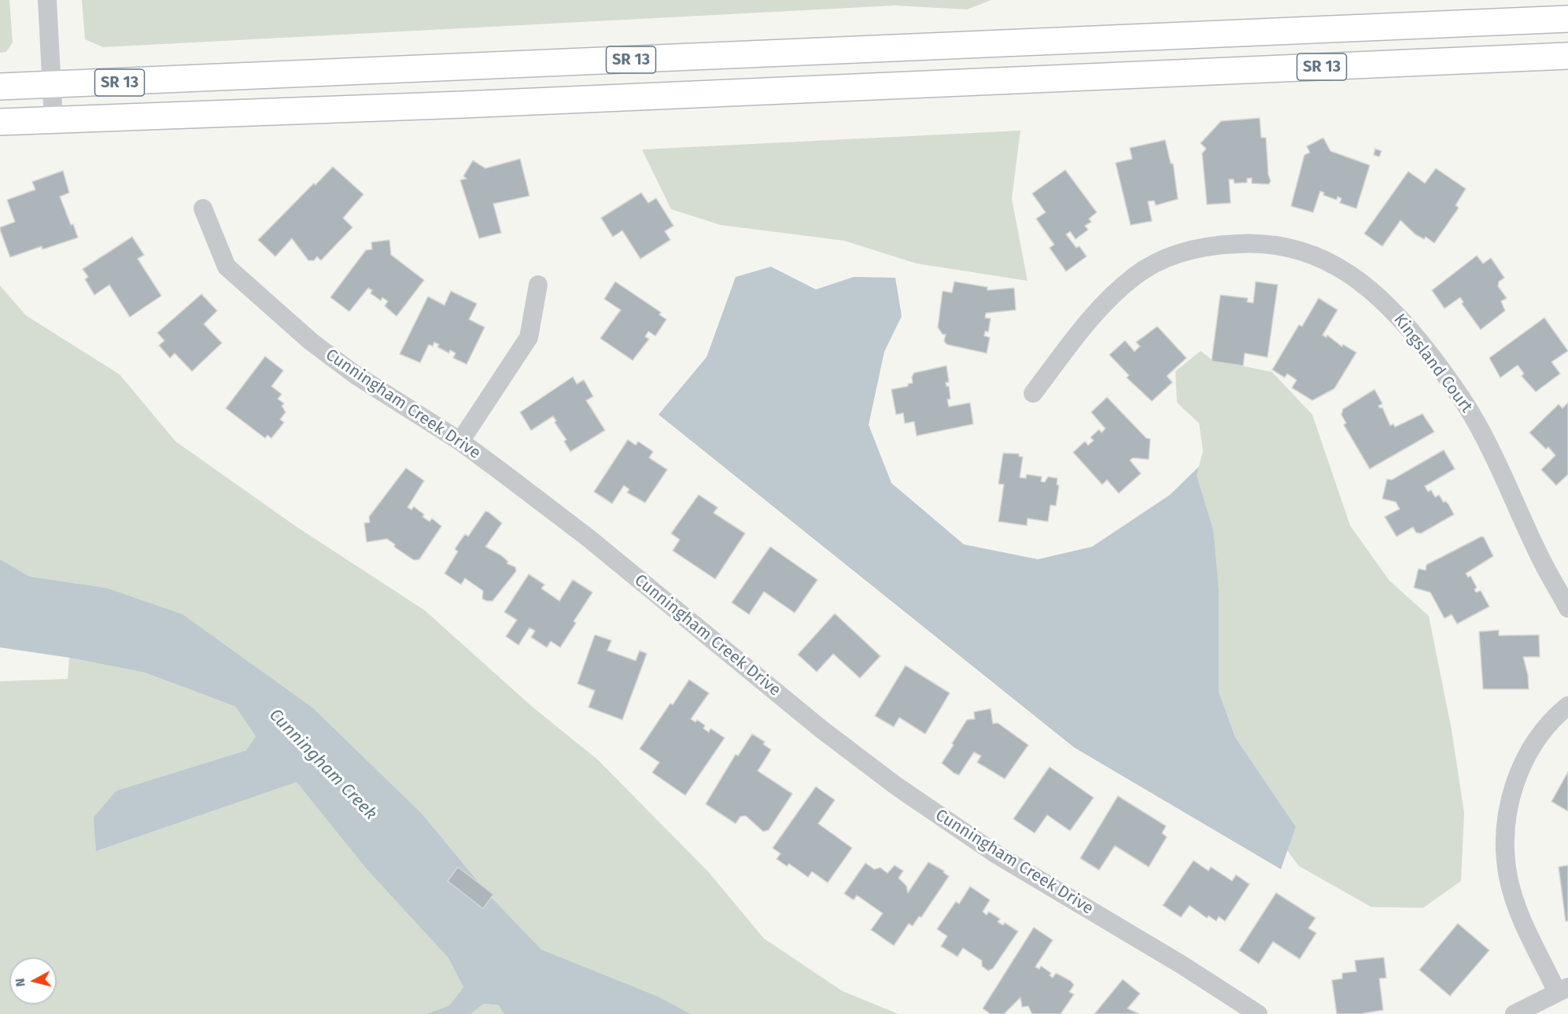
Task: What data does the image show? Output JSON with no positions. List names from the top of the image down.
{
  "streets": {
    "main road": ["SR 13"],
    "street": ["Kingsland Court", "Cunningham Creek Drive"]
  },
  "water": ["Cunningham Creek"],
  "north": "left"
}
